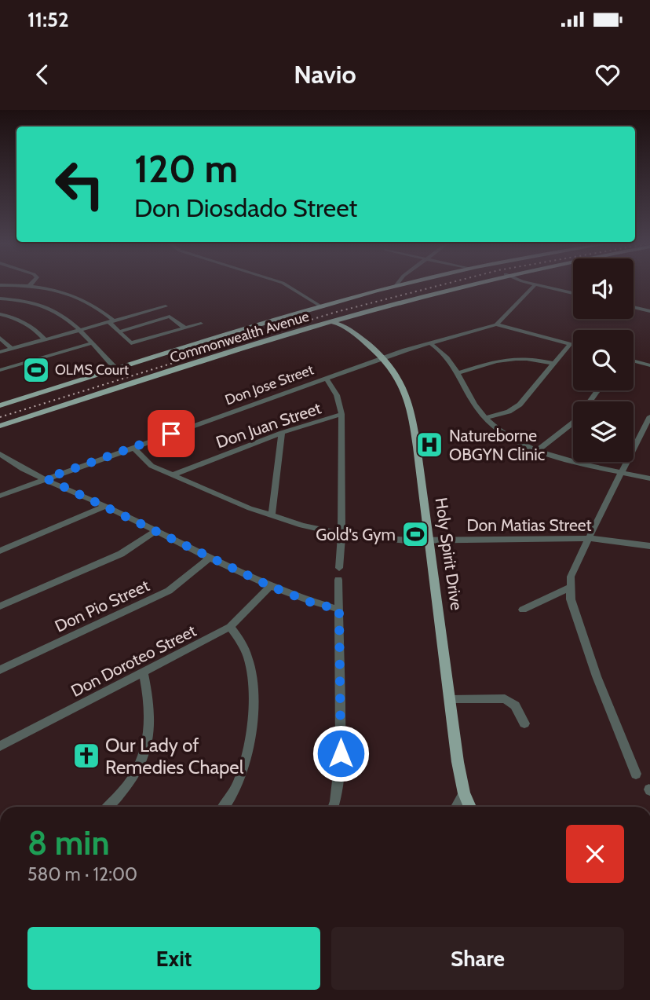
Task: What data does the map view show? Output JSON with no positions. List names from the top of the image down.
{
  "streets": {
    "main road": ["Commonwealth Avenue", "Holy Spirit Drive"],
    "street": [
      "Don Jose Street",
      "Don Juan Street",
      "Don Matias Street",
      "Don Pio Street",
      "Don Doroteo Street"
    ]
  },
  "crossings": [
    ["Don Jose Street", "Don Matias Street"],
    ["Don Jose Street", "Holy Spirit Drive"],
    ["Don Juan Street", "Don Matias Street"],
    ["Don Matias Street", "Holy Spirit Drive"]
  ],
  "places": {
    "sports": ["OLMS Court", "Gold's Gym"],
    "hospital": ["Natureborne OBGYN Clinic"],
    "church": ["Our Lady of Remedies Chapel"]
  },
  "page": {
    "status": "11:52",
    "header": "Navio",
    "turn": ["120 m", "Don Diosdado Street"],
    "heading": ["8 min", "580 m · 12:00"],
    "buttons": ["Exit", "Share"]
  }
}
